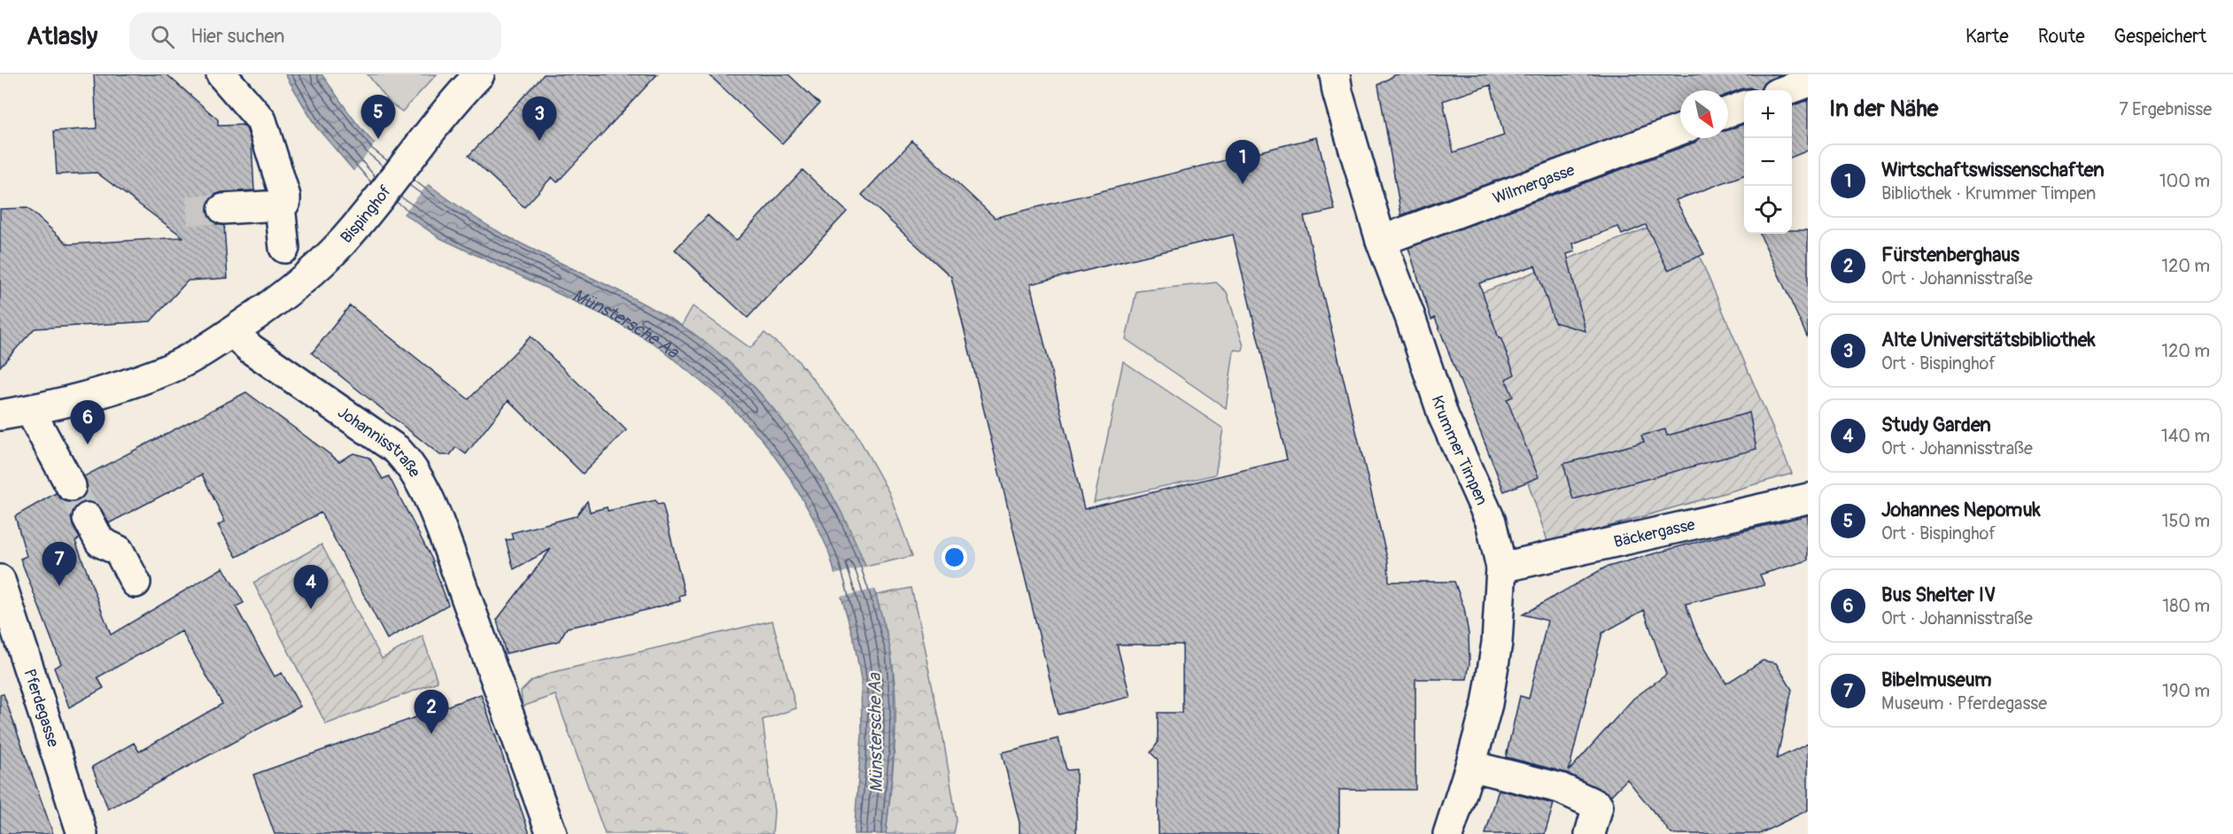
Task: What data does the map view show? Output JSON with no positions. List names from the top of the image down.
{
  "streets": {
    "street": [
      "Wilmergasse",
      "Bispinghof",
      "Johannisstraße",
      "Krummer Timpen",
      "Bäckergasse",
      "Pferdegasse"
    ]
  },
  "crossings": [
    ["Wilmergasse", "Krummer Timpen"],
    ["Bispinghof", "Johannisstraße"],
    ["Krummer Timpen", "Bäckergasse"]
  ],
  "water": ["Münstersche Aa"],
  "north": "bottom right",
  "page": {
    "header": "Atlasly",
    "search": "Hier suchen",
    "nav": ["Karte", "Route", "Gespeichert"],
    "heading": ["In der Nähe", "7 Ergebnisse"],
    "map_buttons": ["+", "−"],
    "pins": [
      "5",
      "3",
      "1",
      "6",
      "7",
      "4",
      "2"
    ],
    "list": [
      {
        "mark": "1",
        "name": "Wirtschaftswissenschaften",
        "note": "Bibliothek · Krummer Timpen",
        "value": "100 m"
      },
      {
        "mark": "2",
        "name": "Fürstenberghaus",
        "note": "Ort · Johannisstraße",
        "value": "120 m"
      },
      {
        "mark": "3",
        "name": "Alte Universitätsbibliothek",
        "note": "Ort · Bispinghof",
        "value": "120 m"
      },
      {
        "mark": "4",
        "name": "Study Garden",
        "note": "Ort · Johannisstraße",
        "value": "140 m"
      },
      {
        "mark": "5",
        "name": "Johannes Nepomuk",
        "note": "Ort · Bispinghof",
        "value": "150 m"
      },
      {
        "mark": "6",
        "name": "Bus Shelter IV",
        "note": "Ort · Johannisstraße",
        "value": "180 m"
      },
      {
        "mark": "7",
        "name": "Bibelmuseum",
        "note": "Museum · Pferdegasse",
        "value": "190 m"
      }
    ]
  }
}
